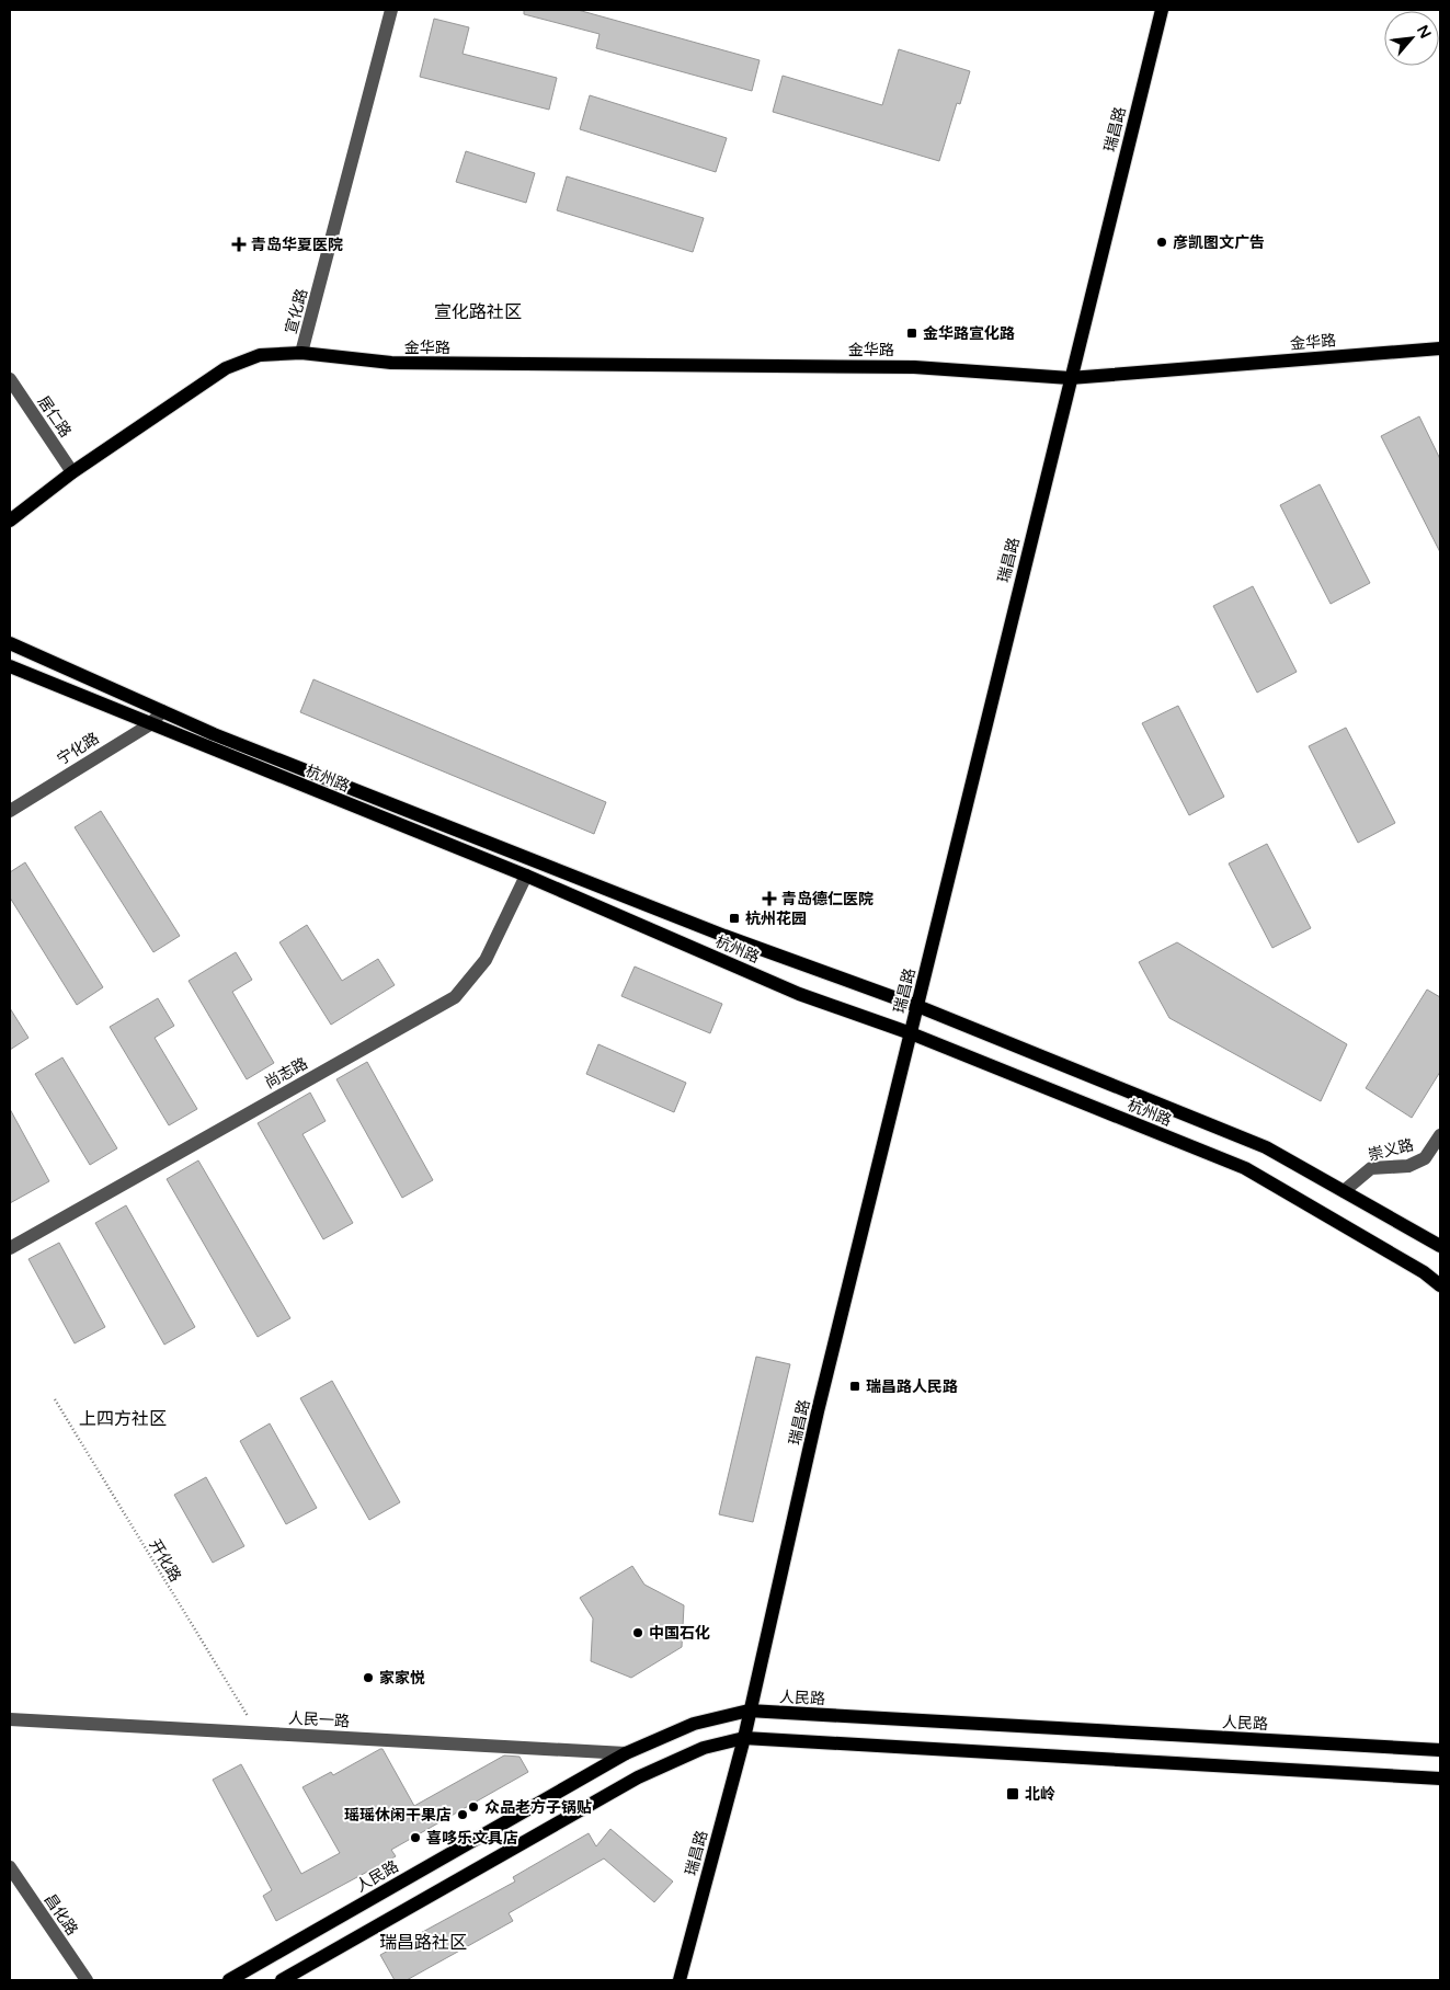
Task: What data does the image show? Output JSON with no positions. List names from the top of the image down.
{
  "streets": {
    "main road": [
      "瑞昌路",
      "宣化路",
      "金华路",
      "杭州路",
      "人民路"
    ],
    "street": [
      "居仁路",
      "宁化路",
      "尚志路",
      "崇义路",
      "人民一路",
      "昌化路"
    ],
    "path": ["开化路"]
  },
  "crossings": [
    ["瑞昌路", "金华路"],
    ["瑞昌路", "杭州路"],
    ["瑞昌路", "人民路"],
    ["宣化路", "金华路"],
    ["宣化路", "居仁路"],
    ["宁化路", "杭州路"],
    ["杭州路", "尚志路"],
    ["杭州路", "崇义路"],
    ["开化路", "人民一路"],
    ["人民路", "人民一路"]
  ],
  "districts": ["宣化路社区", "上四方社区", "瑞昌路社区"],
  "places": {
    "other": [
      "彦凯图文广告",
      "中国石化",
      "家家悦",
      "众品老方子锅贴",
      "瑶瑶休闲干果店",
      "喜哆乐文具店"
    ],
    "health": ["青岛华夏医院", "青岛德仁医院"],
    "transit": [
      "金华路宣化路",
      "杭州花园",
      "瑞昌路人民路",
      "北岭"
    ]
  },
  "north": "top right"
}
